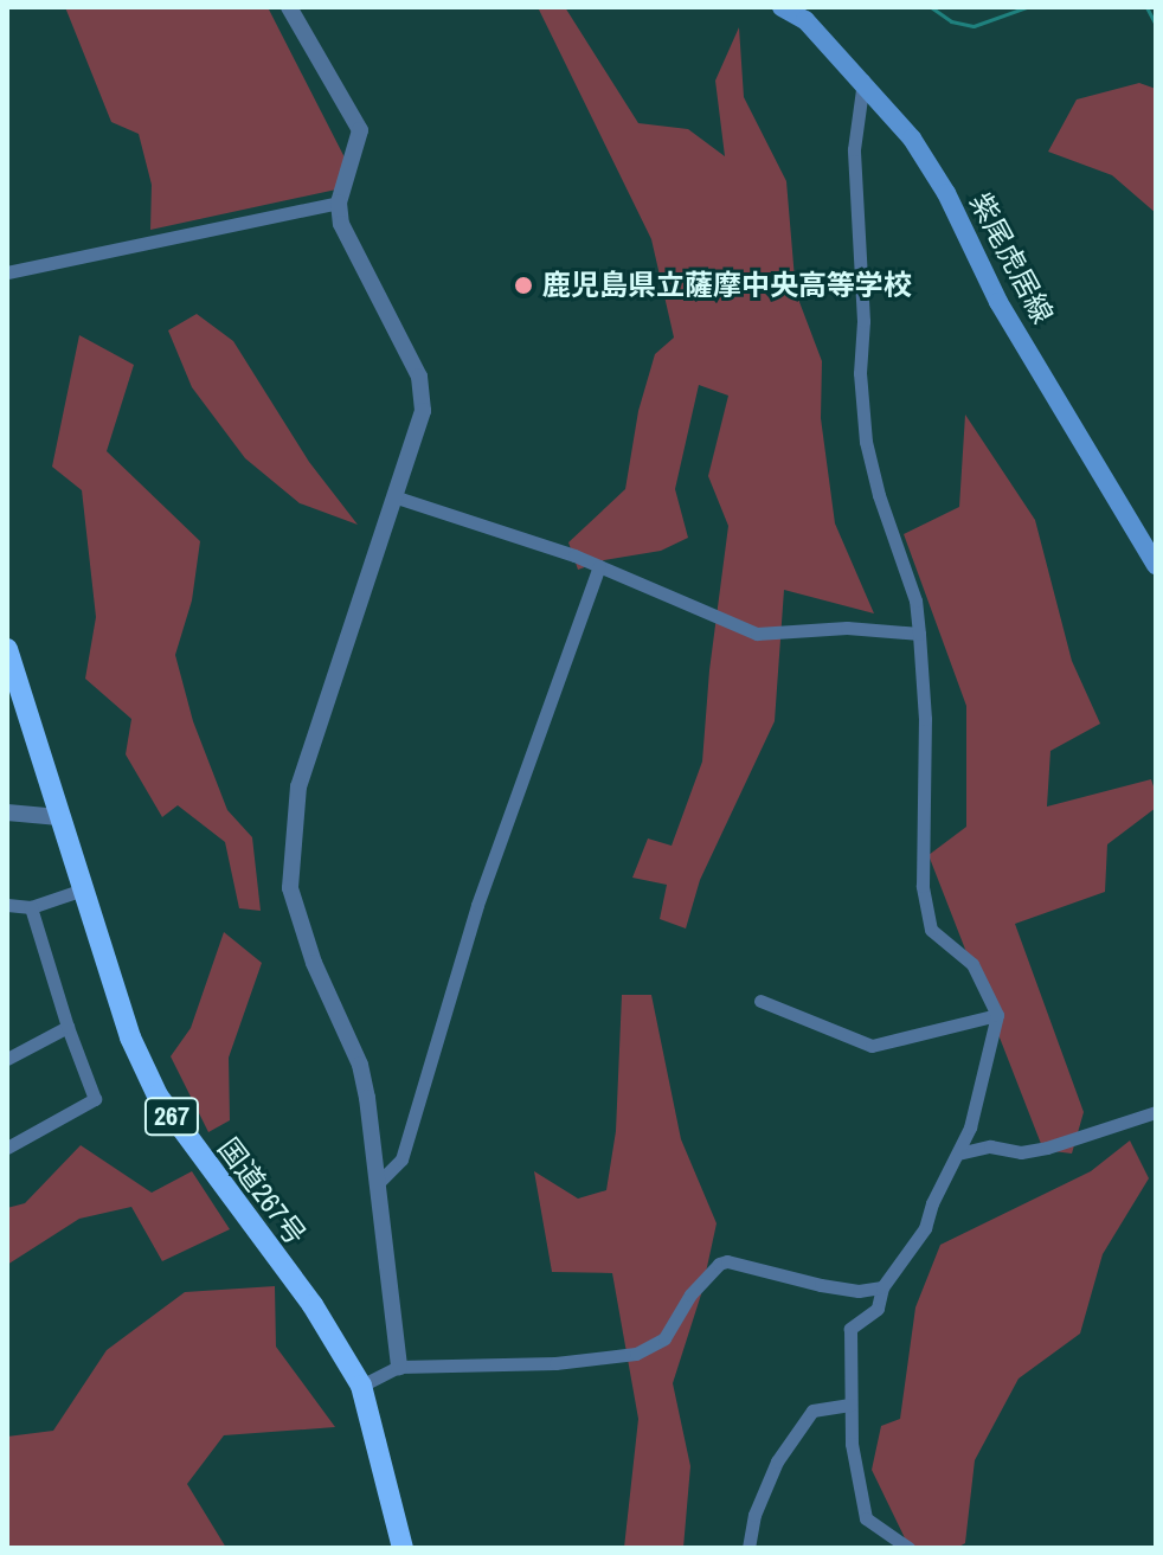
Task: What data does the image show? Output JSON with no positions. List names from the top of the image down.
{
  "streets": {
    "highway": ["267", "国道267号"],
    "main road": ["紫尾虎居線"]
  },
  "places": ["鹿児島県立薩摩中央高等学校"]
}
